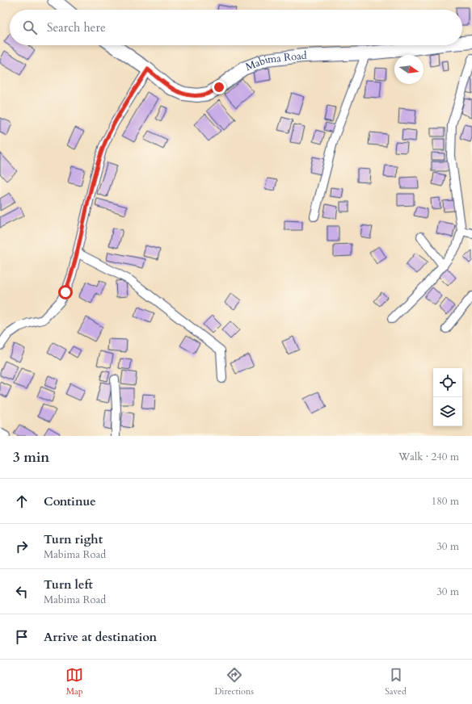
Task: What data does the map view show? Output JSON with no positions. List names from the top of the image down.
{
  "streets": {
    "main road": ["Mabima Road"]
  },
  "north": "right",
  "page": {
    "search": "Search here",
    "heading": ["3 min", "Walk · 240 m"],
    "list": [
      ["Continue", "180 m"],
      ["Turn right", "Mabima Road", "30 m"],
      ["Turn left", "Mabima Road", "30 m"],
      "Arrive at destination"
    ],
    "nav": ["Map", "Directions", "Saved"]
  }
}
